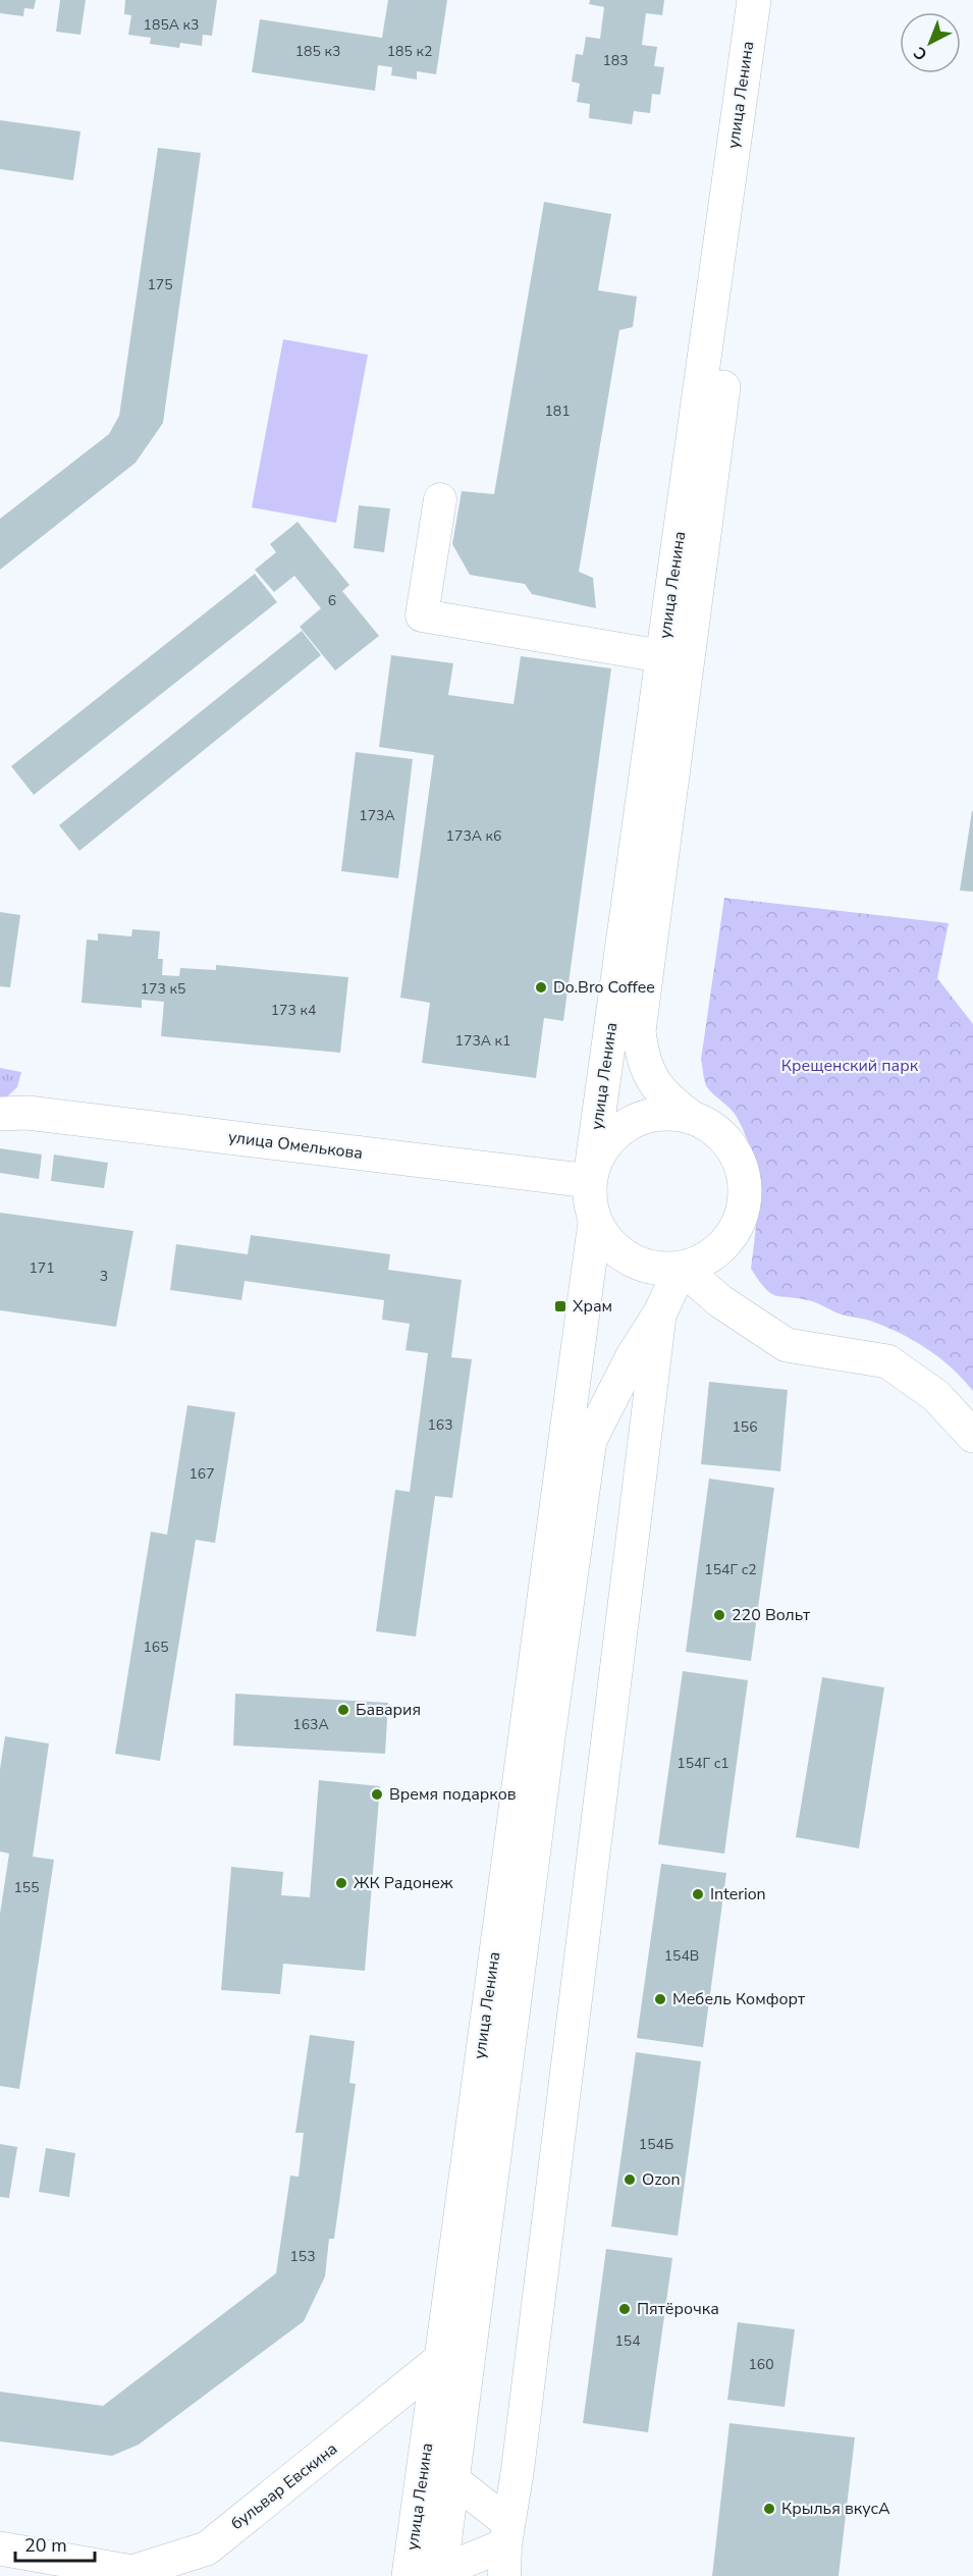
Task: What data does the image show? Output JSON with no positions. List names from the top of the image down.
{
  "streets": {
    "street": ["улица Ленина", "улица Омелькова", "бульвар Евскина"]
  },
  "crossings": [
    ["улица Ленина", "улица Омелькова"],
    ["улица Ленина", "бульвар Евскина"]
  ],
  "parks": ["Крещенский парк"],
  "places": {
    "other": [
      "Do.Bro Coffee",
      "220 Вольт",
      "Бавария",
      "Время подарков",
      "ЖК Радонеж",
      "Interion",
      "Мебель Комфорт",
      "Ozon",
      "Пятёрочка",
      "Крылья вкусА"
    ],
    "transit": ["Храм"]
  },
  "house_numbers": [
    "185А к3",
    "185 к3",
    "185 к2",
    "183",
    "175",
    "181",
    "6",
    "173А",
    "173А к6",
    "173 к5",
    "173 к4",
    "173А к1",
    "171",
    "3",
    "163",
    "156",
    "167",
    "154Г с2",
    "165",
    "163А",
    "154Г с1",
    "155",
    "154В",
    "154Б",
    "153",
    "154",
    "160"
  ],
  "scale_bar": "20 m",
  "north": "bottom left"
}
